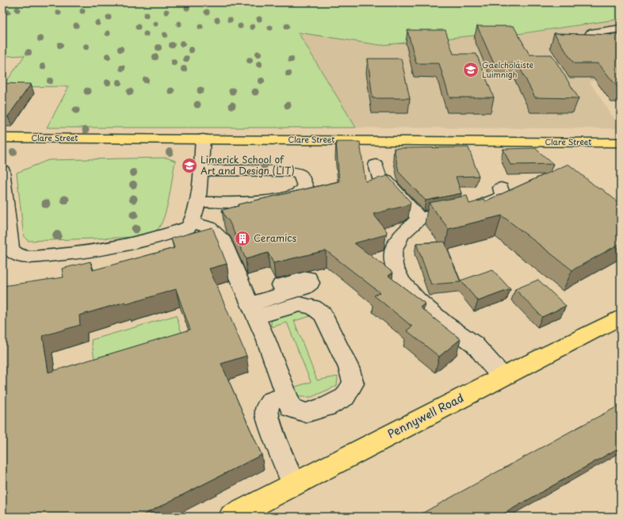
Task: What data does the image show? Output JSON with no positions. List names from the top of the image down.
{
  "streets": {
    "main road": ["Clare Street", "Pennywell Road"]
  },
  "places": {
    "school or university": ["Gaelcholáiste Luimnigh", "Limerick School of Art and Design (LIT)"],
    "building": ["Ceramics"]
  }
}
